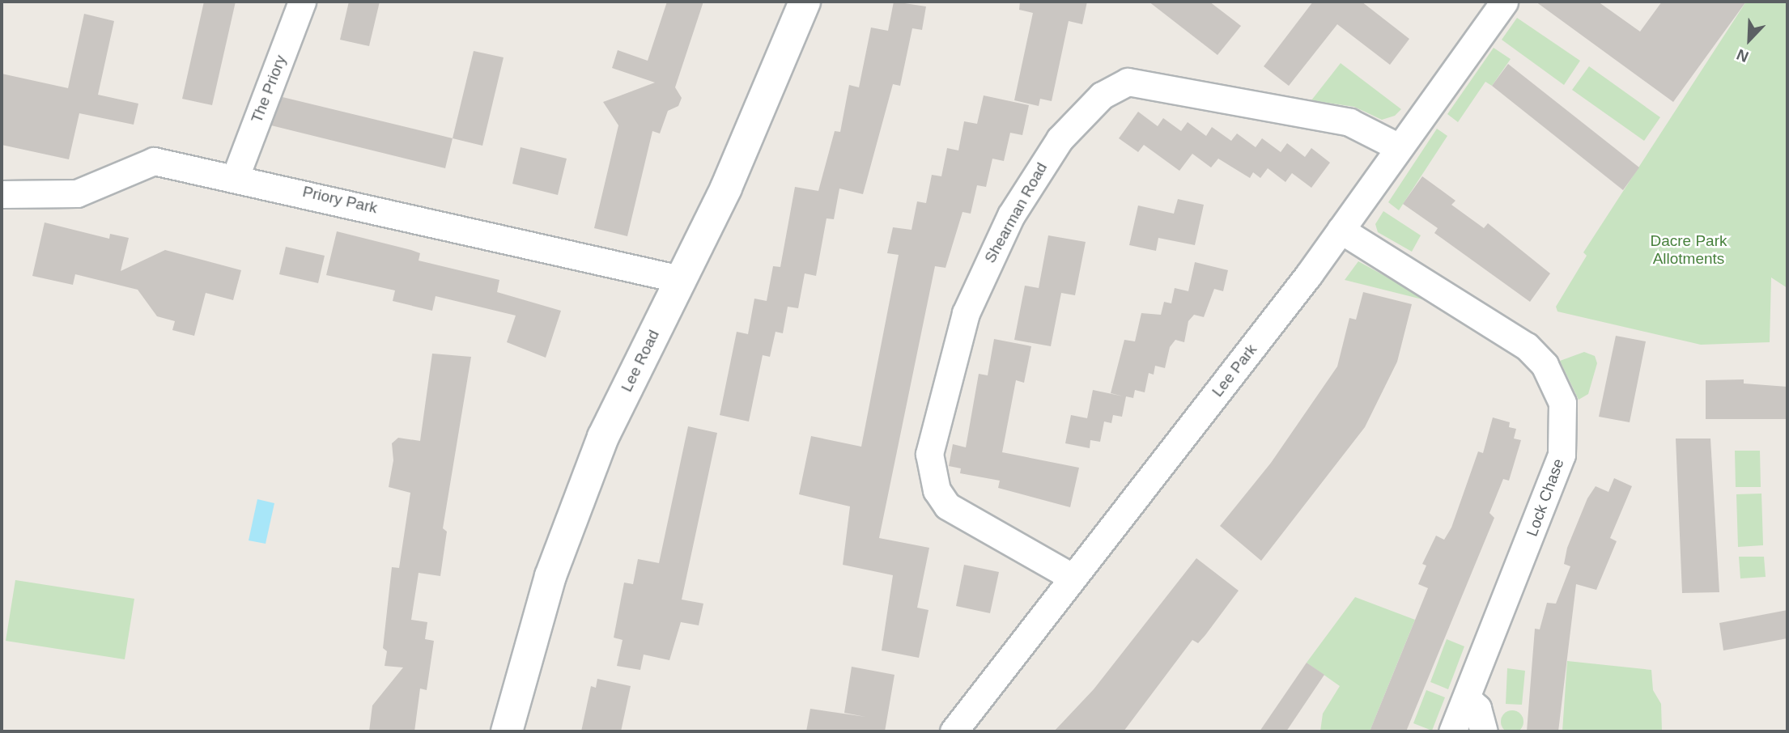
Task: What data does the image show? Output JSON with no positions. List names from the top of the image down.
{
  "streets": {
    "main road": ["Lee Road"],
    "street": [
      "The Priory",
      "Priory Park",
      "Shearman Road",
      "Lee Park",
      "Lock Chase"
    ]
  },
  "crossings": [
    ["The Priory", "Priory Park"],
    ["Priory Park", "Lee Road"],
    ["Shearman Road", "Lee Park"],
    ["Lee Park", "Lock Chase"]
  ],
  "parks": ["Dacre Park Allotments"],
  "north": "bottom left"
}
